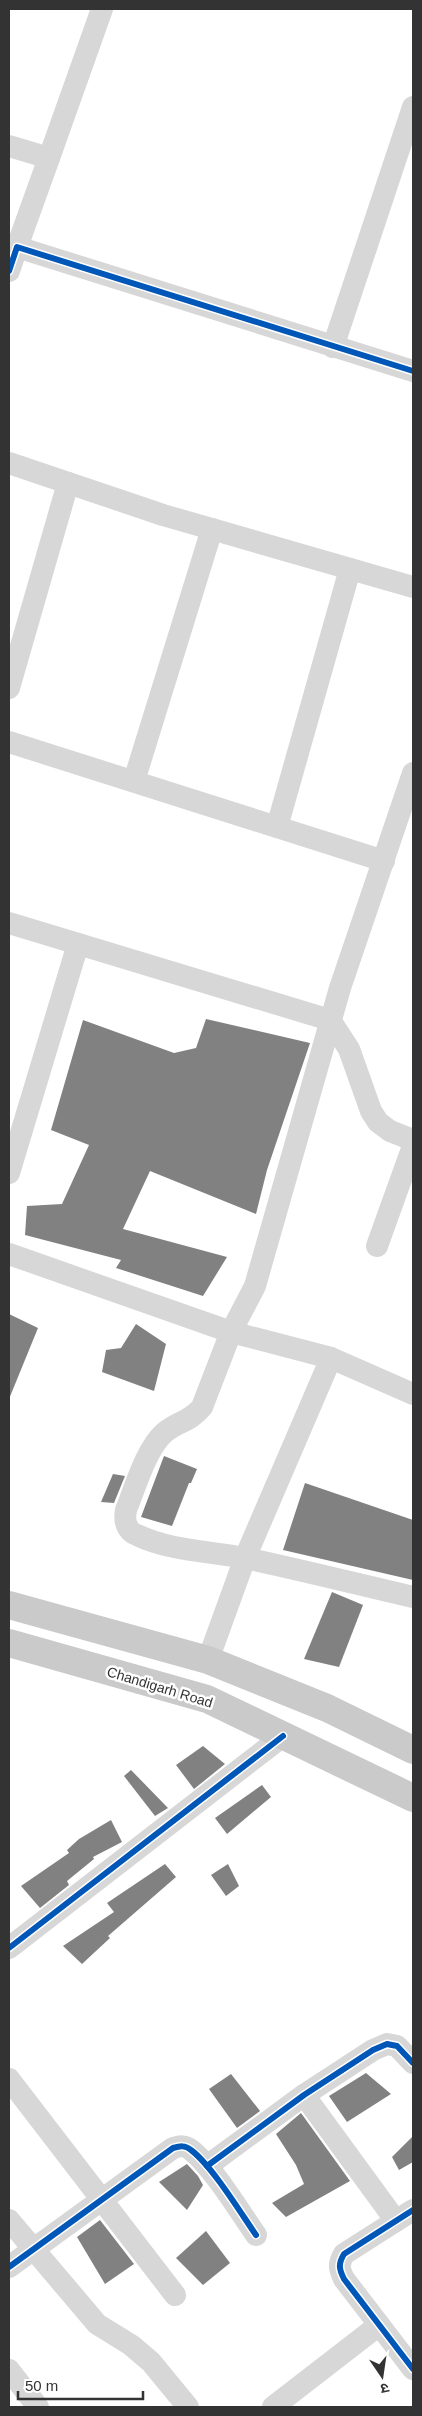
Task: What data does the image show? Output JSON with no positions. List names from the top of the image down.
{
  "streets": {
    "main road": ["Chandigarh Road"]
  },
  "scale_bar": "50 m",
  "north": "bottom"
}
